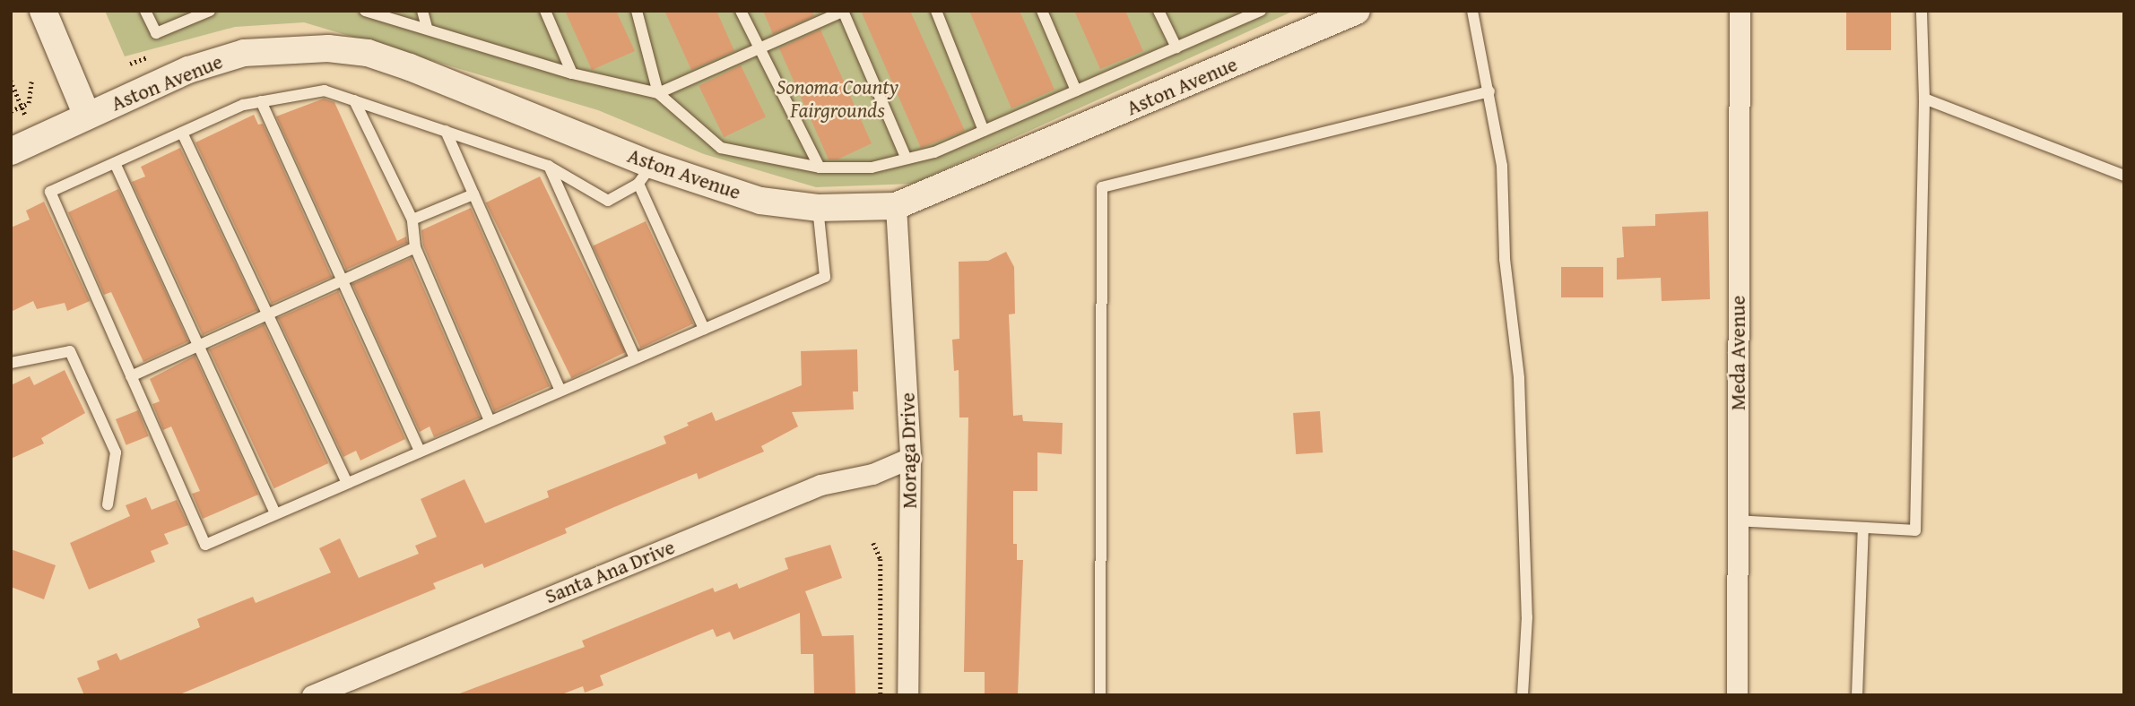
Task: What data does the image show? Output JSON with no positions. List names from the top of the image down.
{
  "streets": {
    "street": [
      "Aston Avenue",
      "Meda Avenue",
      "Moraga Drive",
      "Santa Ana Drive"
    ]
  },
  "crossings": [
    ["Aston Avenue", "Moraga Drive"],
    ["Moraga Drive", "Santa Ana Drive"]
  ],
  "parks": ["Sonoma County Fairgrounds"]
}
